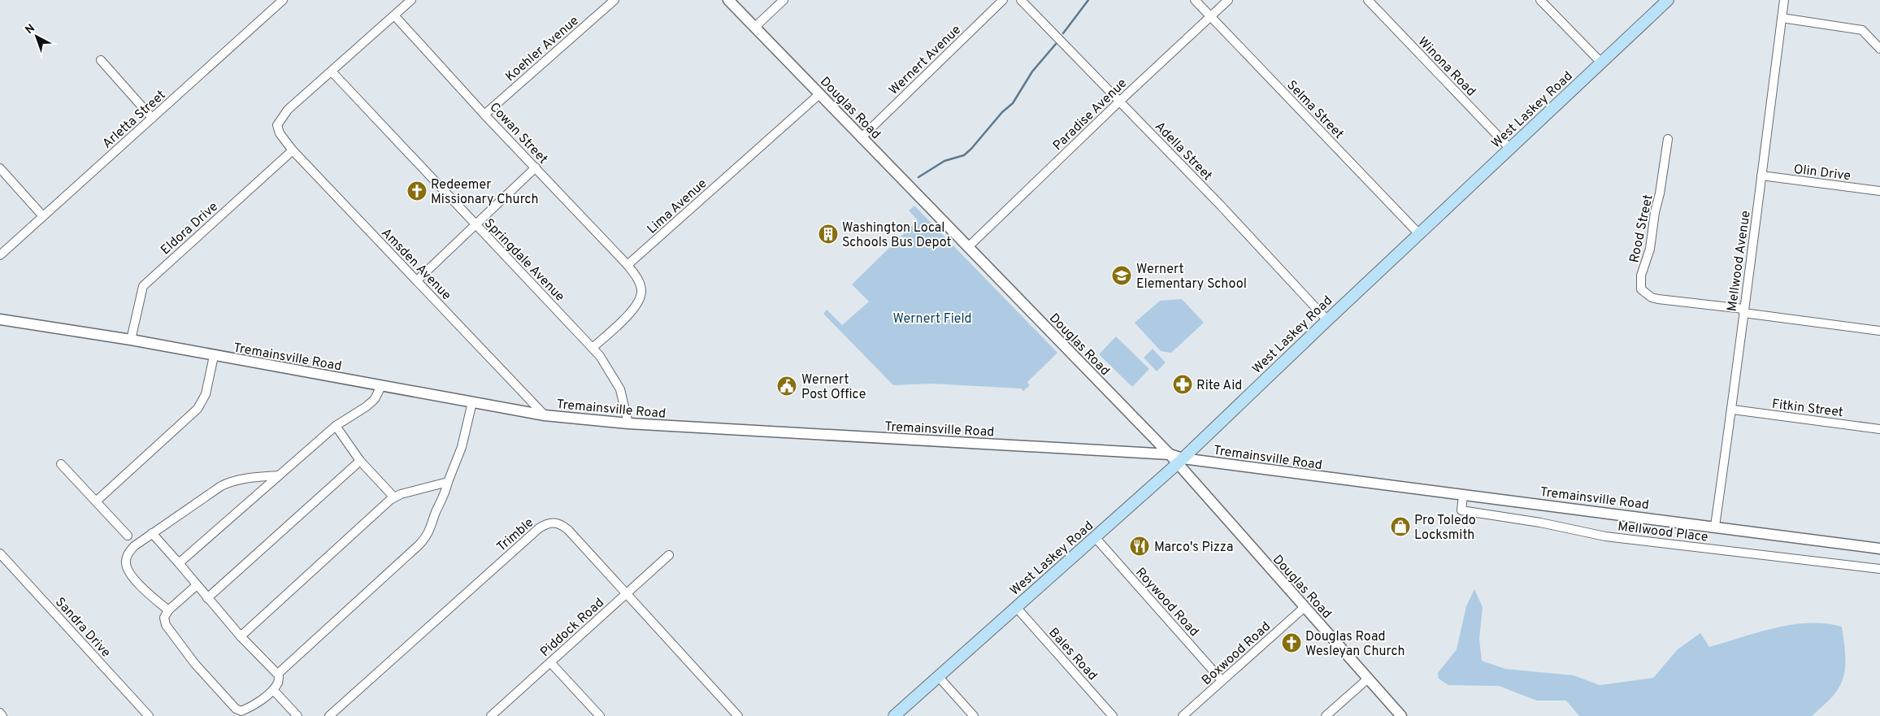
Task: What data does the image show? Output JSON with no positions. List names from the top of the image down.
{
  "streets": {
    "main road": ["West Laskey Road"],
    "street": [
      "Koehler Avenue",
      "Wernert Avenue",
      "Winona Road",
      "Douglas Road",
      "Selma Street",
      "Paradise Avenue",
      "Arletta Street",
      "Cowan Street",
      "Adella Street",
      "Olin Drive",
      "Lima Avenue",
      "Eldora Drive",
      "Rood Street",
      "Springdale Avenue",
      "Mellwood Avenue",
      "Amsden Avenue",
      "Tremainsville Road",
      "Fitkin Street",
      "Mellwood Place",
      "Trimble",
      "Roywood Road",
      "Sandra Drive",
      "Piddock Road",
      "Boxwood Road",
      "Bales Road"
    ]
  },
  "crossings": [
    ["Koehler Avenue", "Cowan Street"],
    ["Wernert Avenue", "Douglas Road"],
    ["Winona Road", "West Laskey Road"],
    ["Douglas Road", "West Laskey Road"],
    ["Douglas Road", "Paradise Avenue"],
    ["Douglas Road", "Lima Avenue"],
    ["Douglas Road", "Tremainsville Road"],
    ["Douglas Road", "Boxwood Road"],
    ["Selma Street", "West Laskey Road"],
    ["Selma Street", "Paradise Avenue"],
    ["West Laskey Road", "Adella Street"],
    ["West Laskey Road", "Tremainsville Road"],
    ["West Laskey Road", "Roywood Road"],
    ["West Laskey Road", "Bales Road"],
    ["Paradise Avenue", "Adella Street"],
    ["Cowan Street", "Lima Avenue"],
    ["Olin Drive", "Mellwood Avenue"],
    ["Eldora Drive", "Amsden Avenue"],
    ["Eldora Drive", "Tremainsville Road"],
    ["Rood Street", "Mellwood Avenue"],
    ["Springdale Avenue", "Amsden Avenue"],
    ["Springdale Avenue", "Tremainsville Road"],
    ["Mellwood Avenue", "Tremainsville Road"],
    ["Mellwood Avenue", "Fitkin Street"],
    ["Amsden Avenue", "Tremainsville Road"],
    ["Tremainsville Road", "Mellwood Place"],
    ["Trimble", "Piddock Road"],
    ["Roywood Road", "Boxwood Road"]
  ],
  "parks": ["Wernert Field"],
  "places": {
    "church": ["Redeemer Missionary Church", "Douglas Road Wesleyan Church"],
    "building": ["Washington Local Schools Bus Depot"],
    "school or university": ["Wernert Elementary School"],
    "pharmacy": ["Rite Aid"],
    "public building": ["Wernert Post Office"],
    "shop": ["Pro Toledo Locksmith"],
    "restaurant": ["Marco's Pizza"]
  },
  "north": "top left"
}
